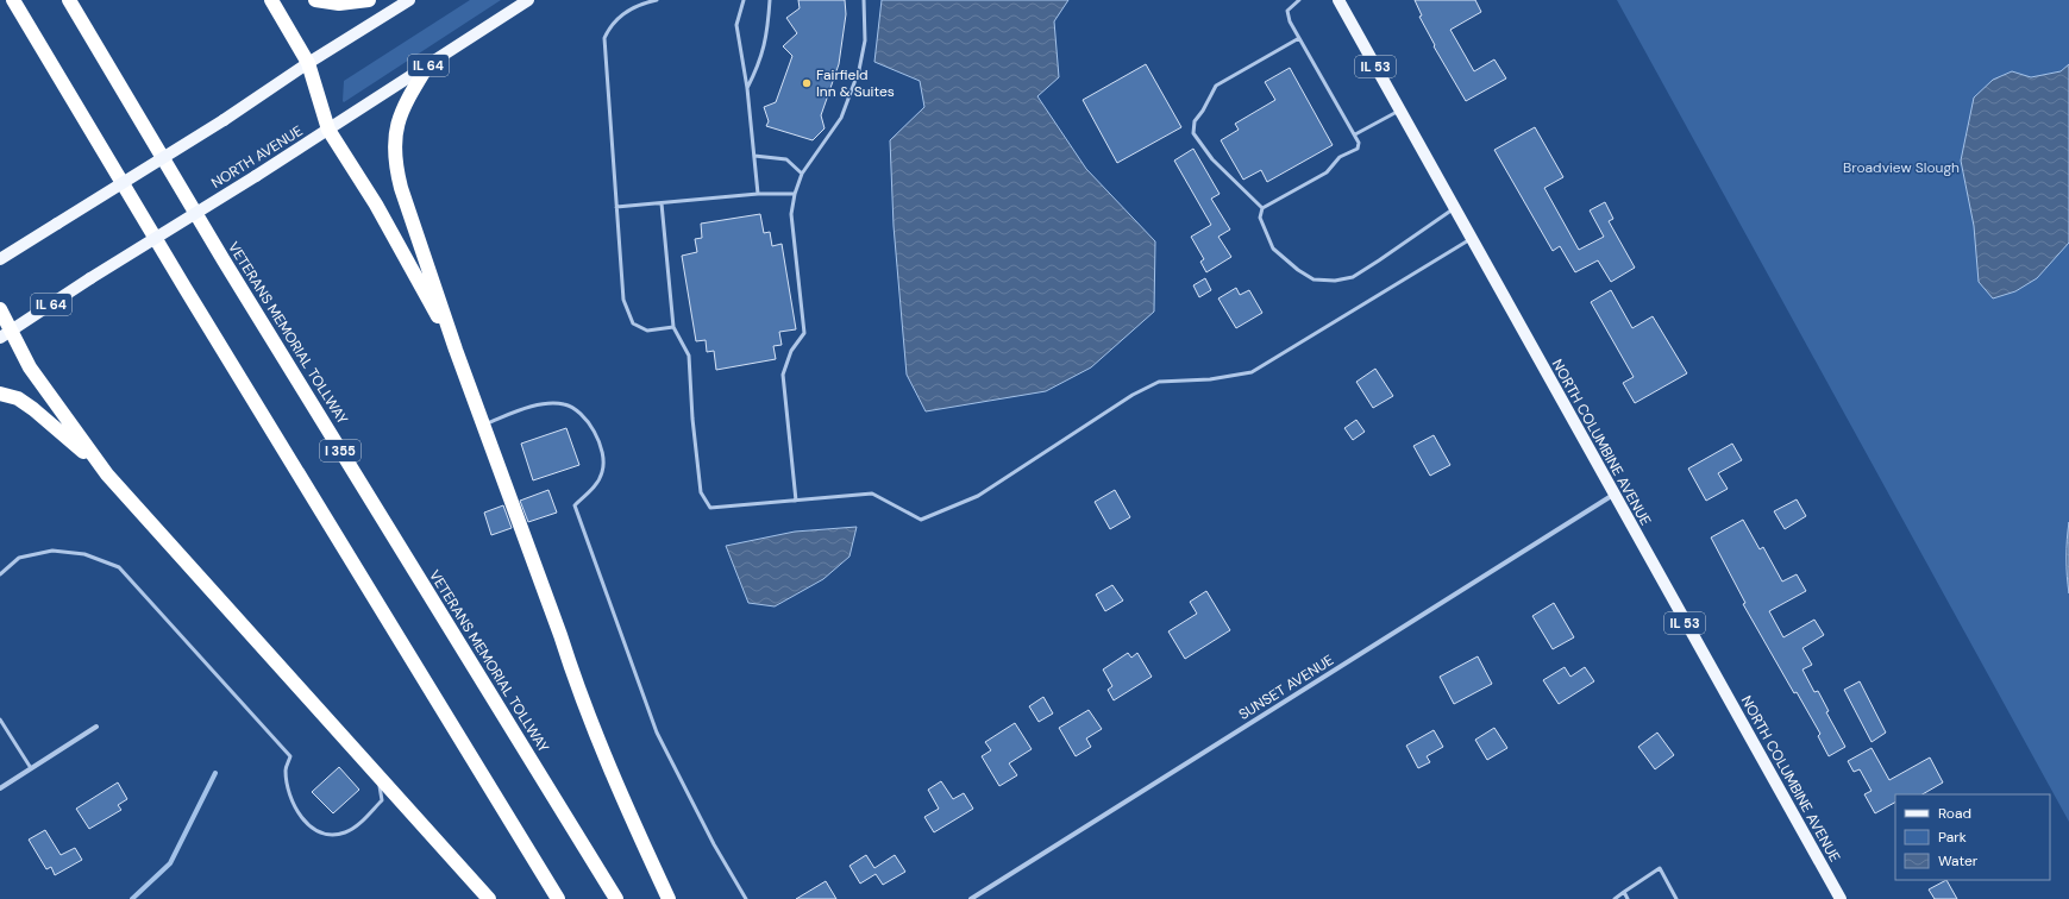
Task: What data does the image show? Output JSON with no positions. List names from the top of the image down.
{
  "streets": {
    "highway": ["VETERANS MEMORIAL TOLLWAY", "I 355"],
    "main road": [
      "IL 64",
      "IL 53",
      "NORTH AVENUE",
      "NORTH COLUMBINE AVENUE"
    ],
    "street": ["SUNSET AVENUE"]
  },
  "crossings": [
    ["NORTH COLUMBINE AVENUE", "SUNSET AVENUE"]
  ],
  "parks": ["Broadview Slough"],
  "places": ["Fairfield Inn & Suites"],
  "legend": ["Road", "Park", "Water"]
}
